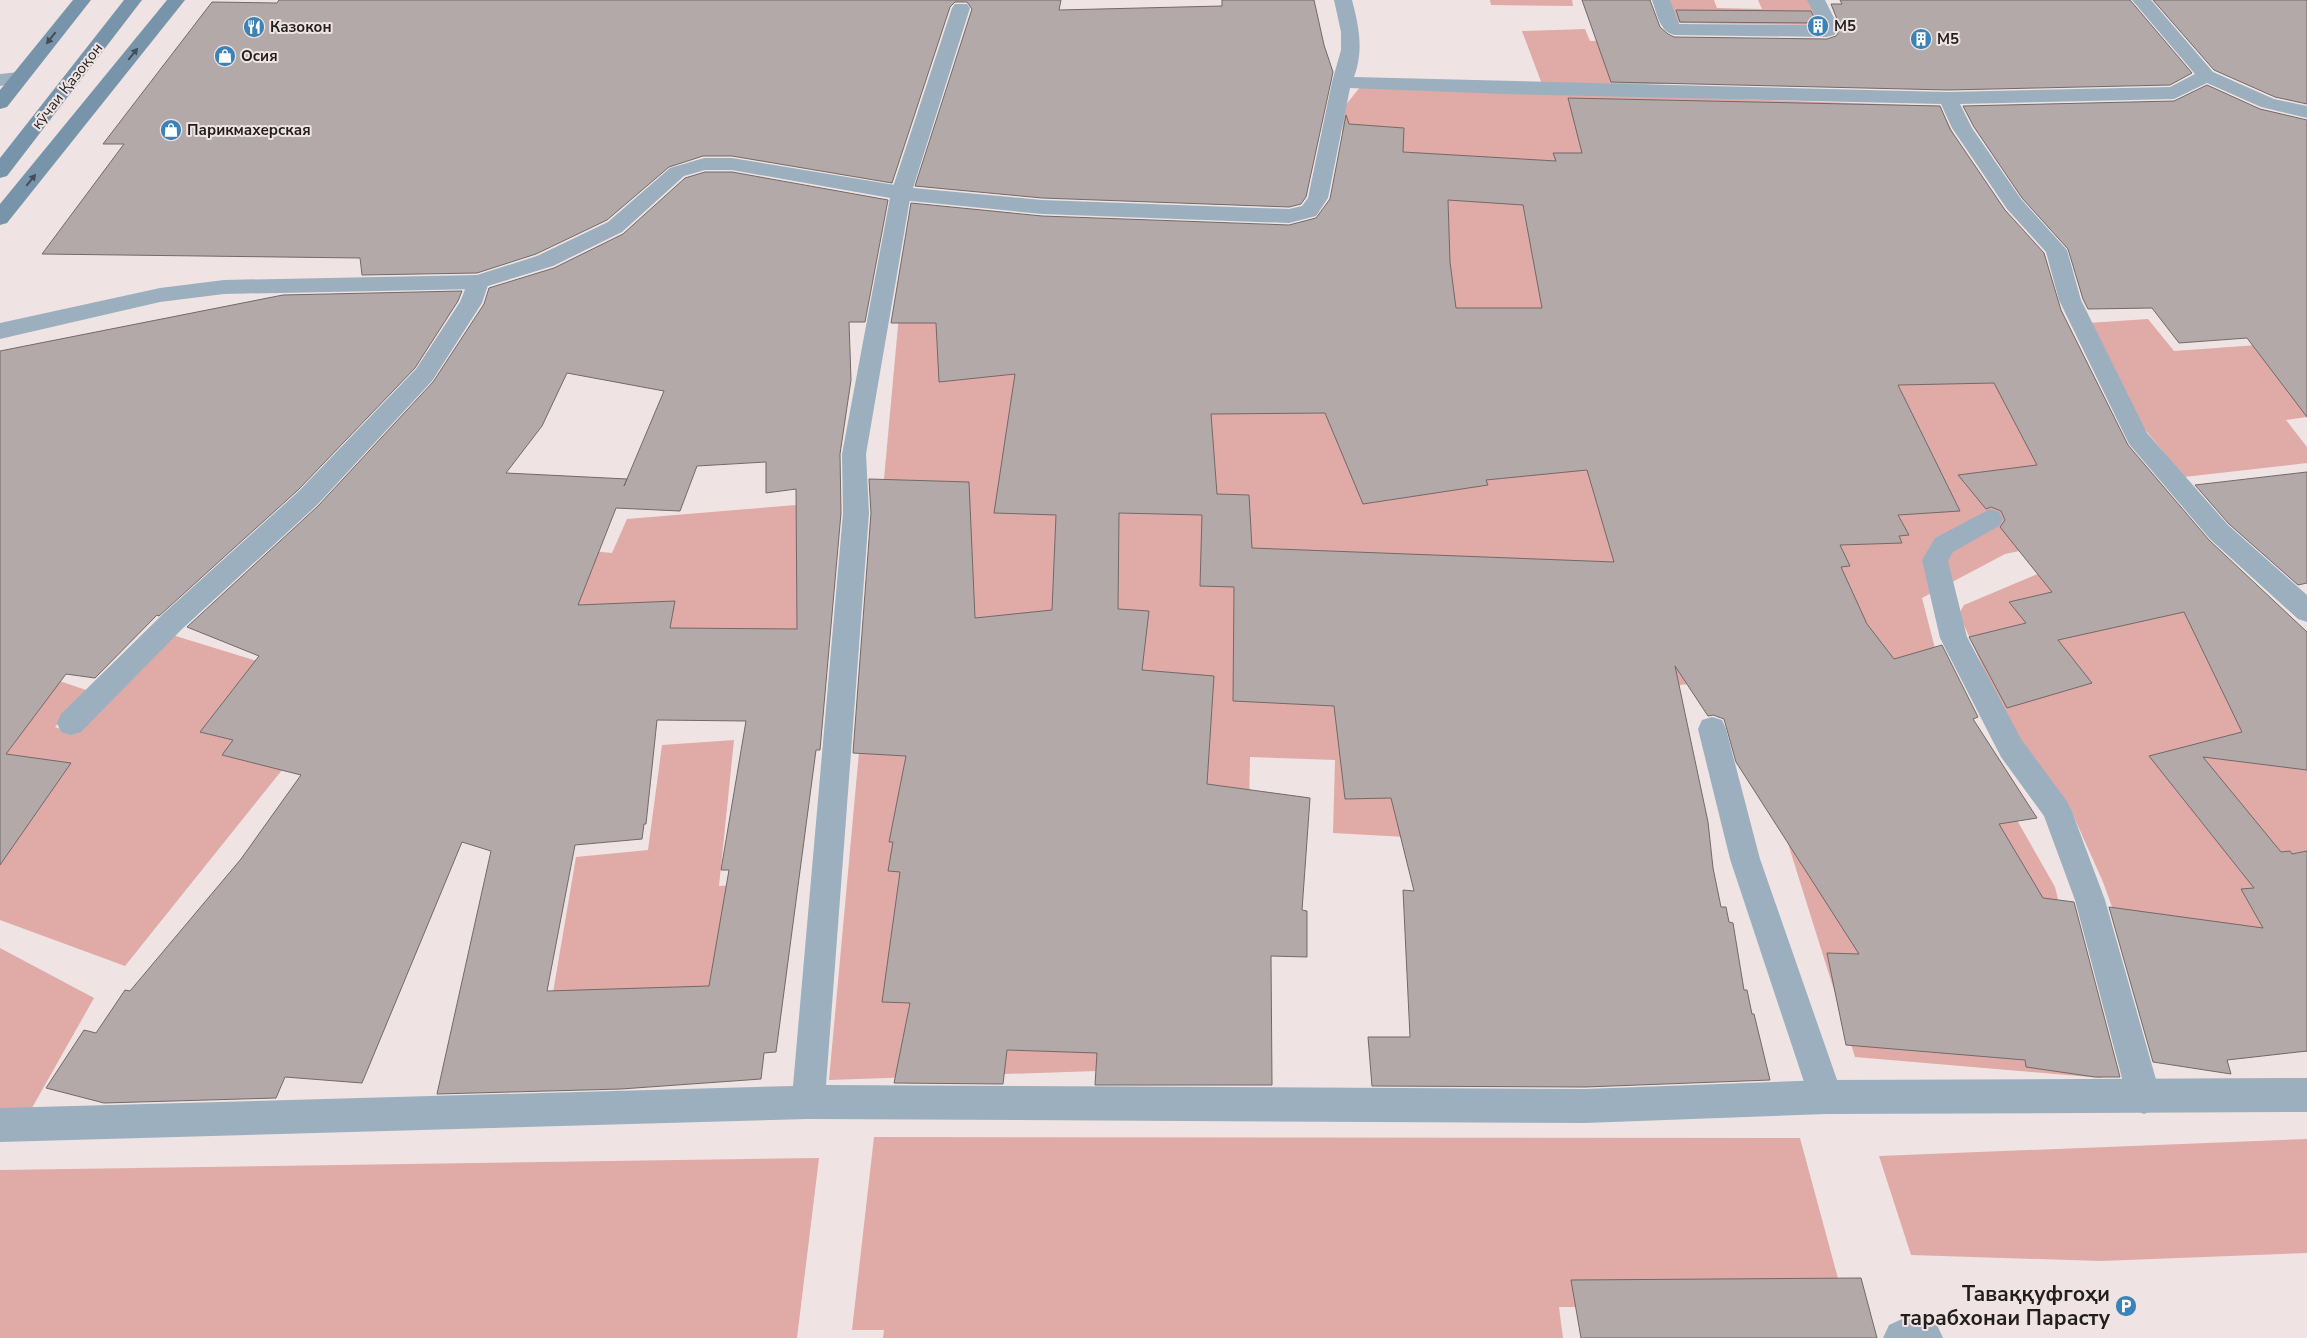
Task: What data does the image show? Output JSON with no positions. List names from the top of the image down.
{
  "streets": {
    "street": ["кӯчаи Қазоқон"]
  },
  "places": {
    "building": ["М5", "M5"],
    "restaurant": ["Казокон"],
    "shop": ["Осия", "Парикмахерская"],
    "parking": ["Таваққуфгоҳи тарабхонаи Парасту"]
  }
}
